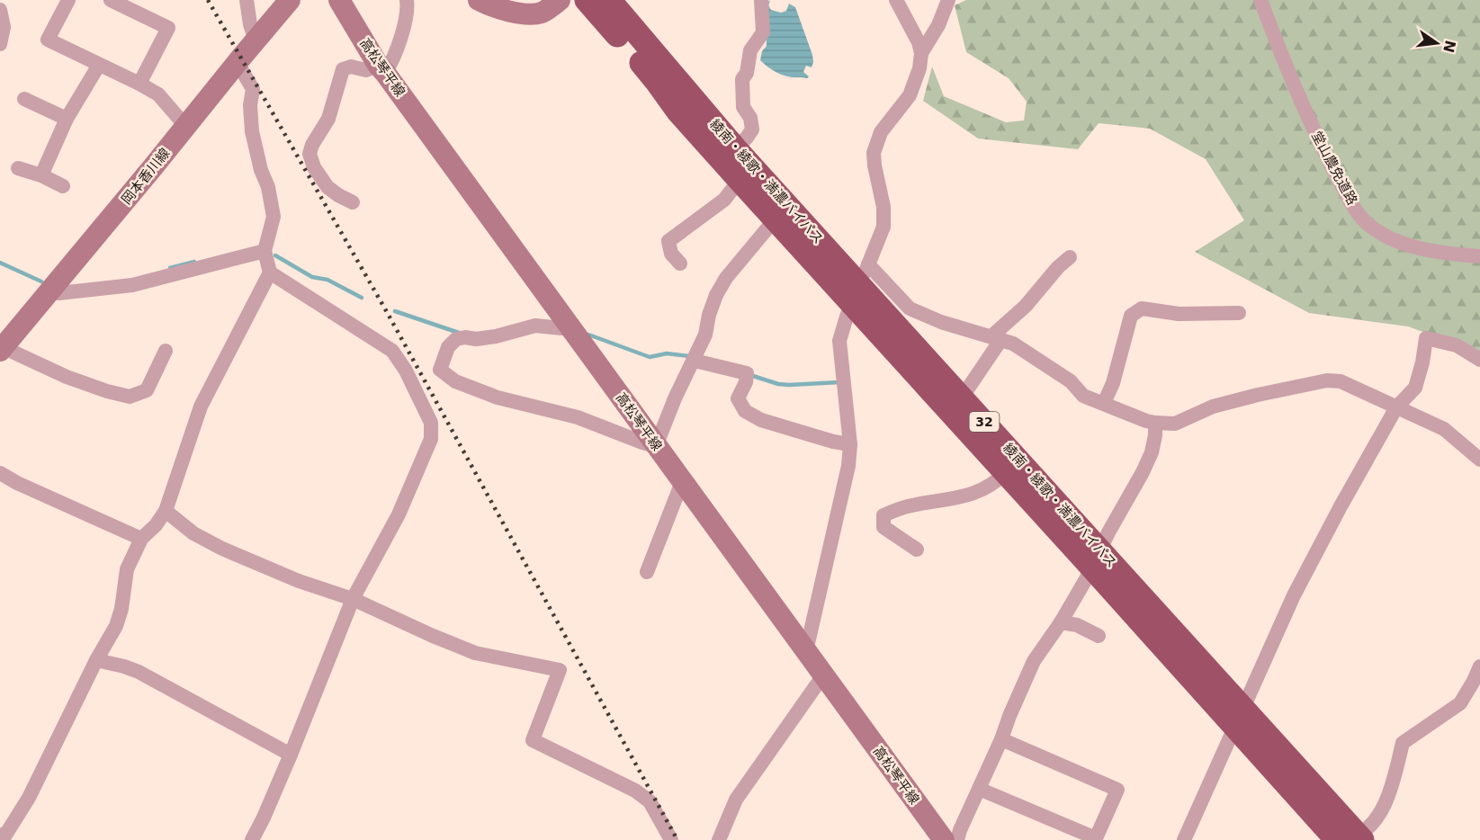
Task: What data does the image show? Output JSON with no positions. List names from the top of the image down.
{
  "streets": {
    "highway": ["綾南・綾歌・満濃バイパス", "32"],
    "main road": ["高松琴平線", "岡本香川線"],
    "street": ["堂山農免道路"]
  },
  "north": "right"
}
